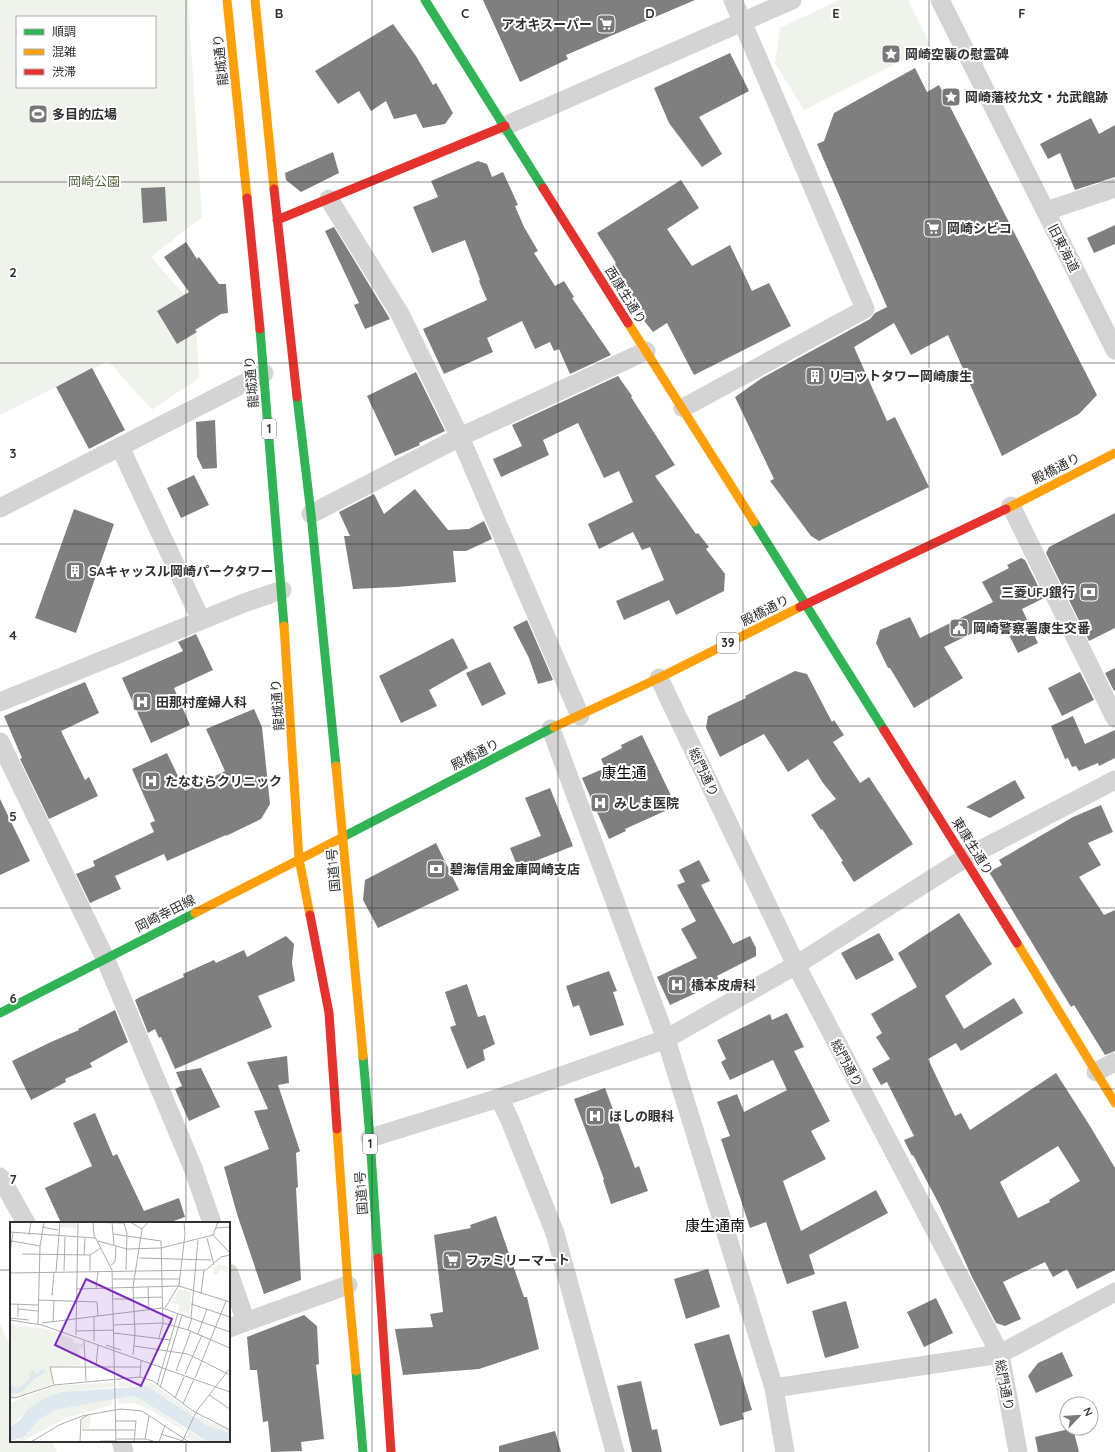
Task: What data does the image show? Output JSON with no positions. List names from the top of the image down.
{
  "streets": {
    "main road": [
      "龍城通り",
      "西康生通り",
      "1",
      "殿橋通り",
      "39",
      "東康生通り",
      "国道1号",
      "岡崎幸田線"
    ],
    "street": ["旧東海道", "総門通り"]
  },
  "crossings": [
    ["龍城通り", "国道1号"],
    ["龍城通り", "岡崎幸田線"],
    ["西康生通り", "殿橋通り"],
    ["西康生通り", "東康生通り"],
    ["1", "殿橋通り"],
    ["1", "国道1号"],
    ["1", "岡崎幸田線"],
    ["殿橋通り", "総門通り"],
    ["殿橋通り", "東康生通り"],
    ["殿橋通り", "国道1号"],
    ["殿橋通り", "岡崎幸田線"],
    ["国道1号", "岡崎幸田線"]
  ],
  "districts": ["康生通", "康生通南"],
  "parks": ["岡崎公園"],
  "places": {
    "supermarket": ["アオキスーパー", "岡崎シビコ", "ファミリーマート"],
    "place": ["岡崎空襲の慰霊碑", "岡崎藩校允文・允武館跡"],
    "sports": ["多目的広場"],
    "building": ["リコットタワー岡崎康生", "SAキャッスル岡崎パークタワー"],
    "bank": ["三菱UFJ銀行", "碧海信用金庫岡崎支店"],
    "public building": ["岡崎警察署康生交番"],
    "hospital": [
      "田那村産婦人科",
      "たなむらクリニック",
      "みしま医院",
      "橋本皮膚科",
      "ほしの眼科"
    ]
  },
  "legend": ["順調", "混雑", "渋滞"],
  "north": "top right",
  "grid": {
    "columns": [
      "B",
      "C",
      "D",
      "E",
      "F"
    ],
    "rows": [
      "2",
      "3",
      "4",
      "5",
      "6",
      "7"
    ]
  }
}
